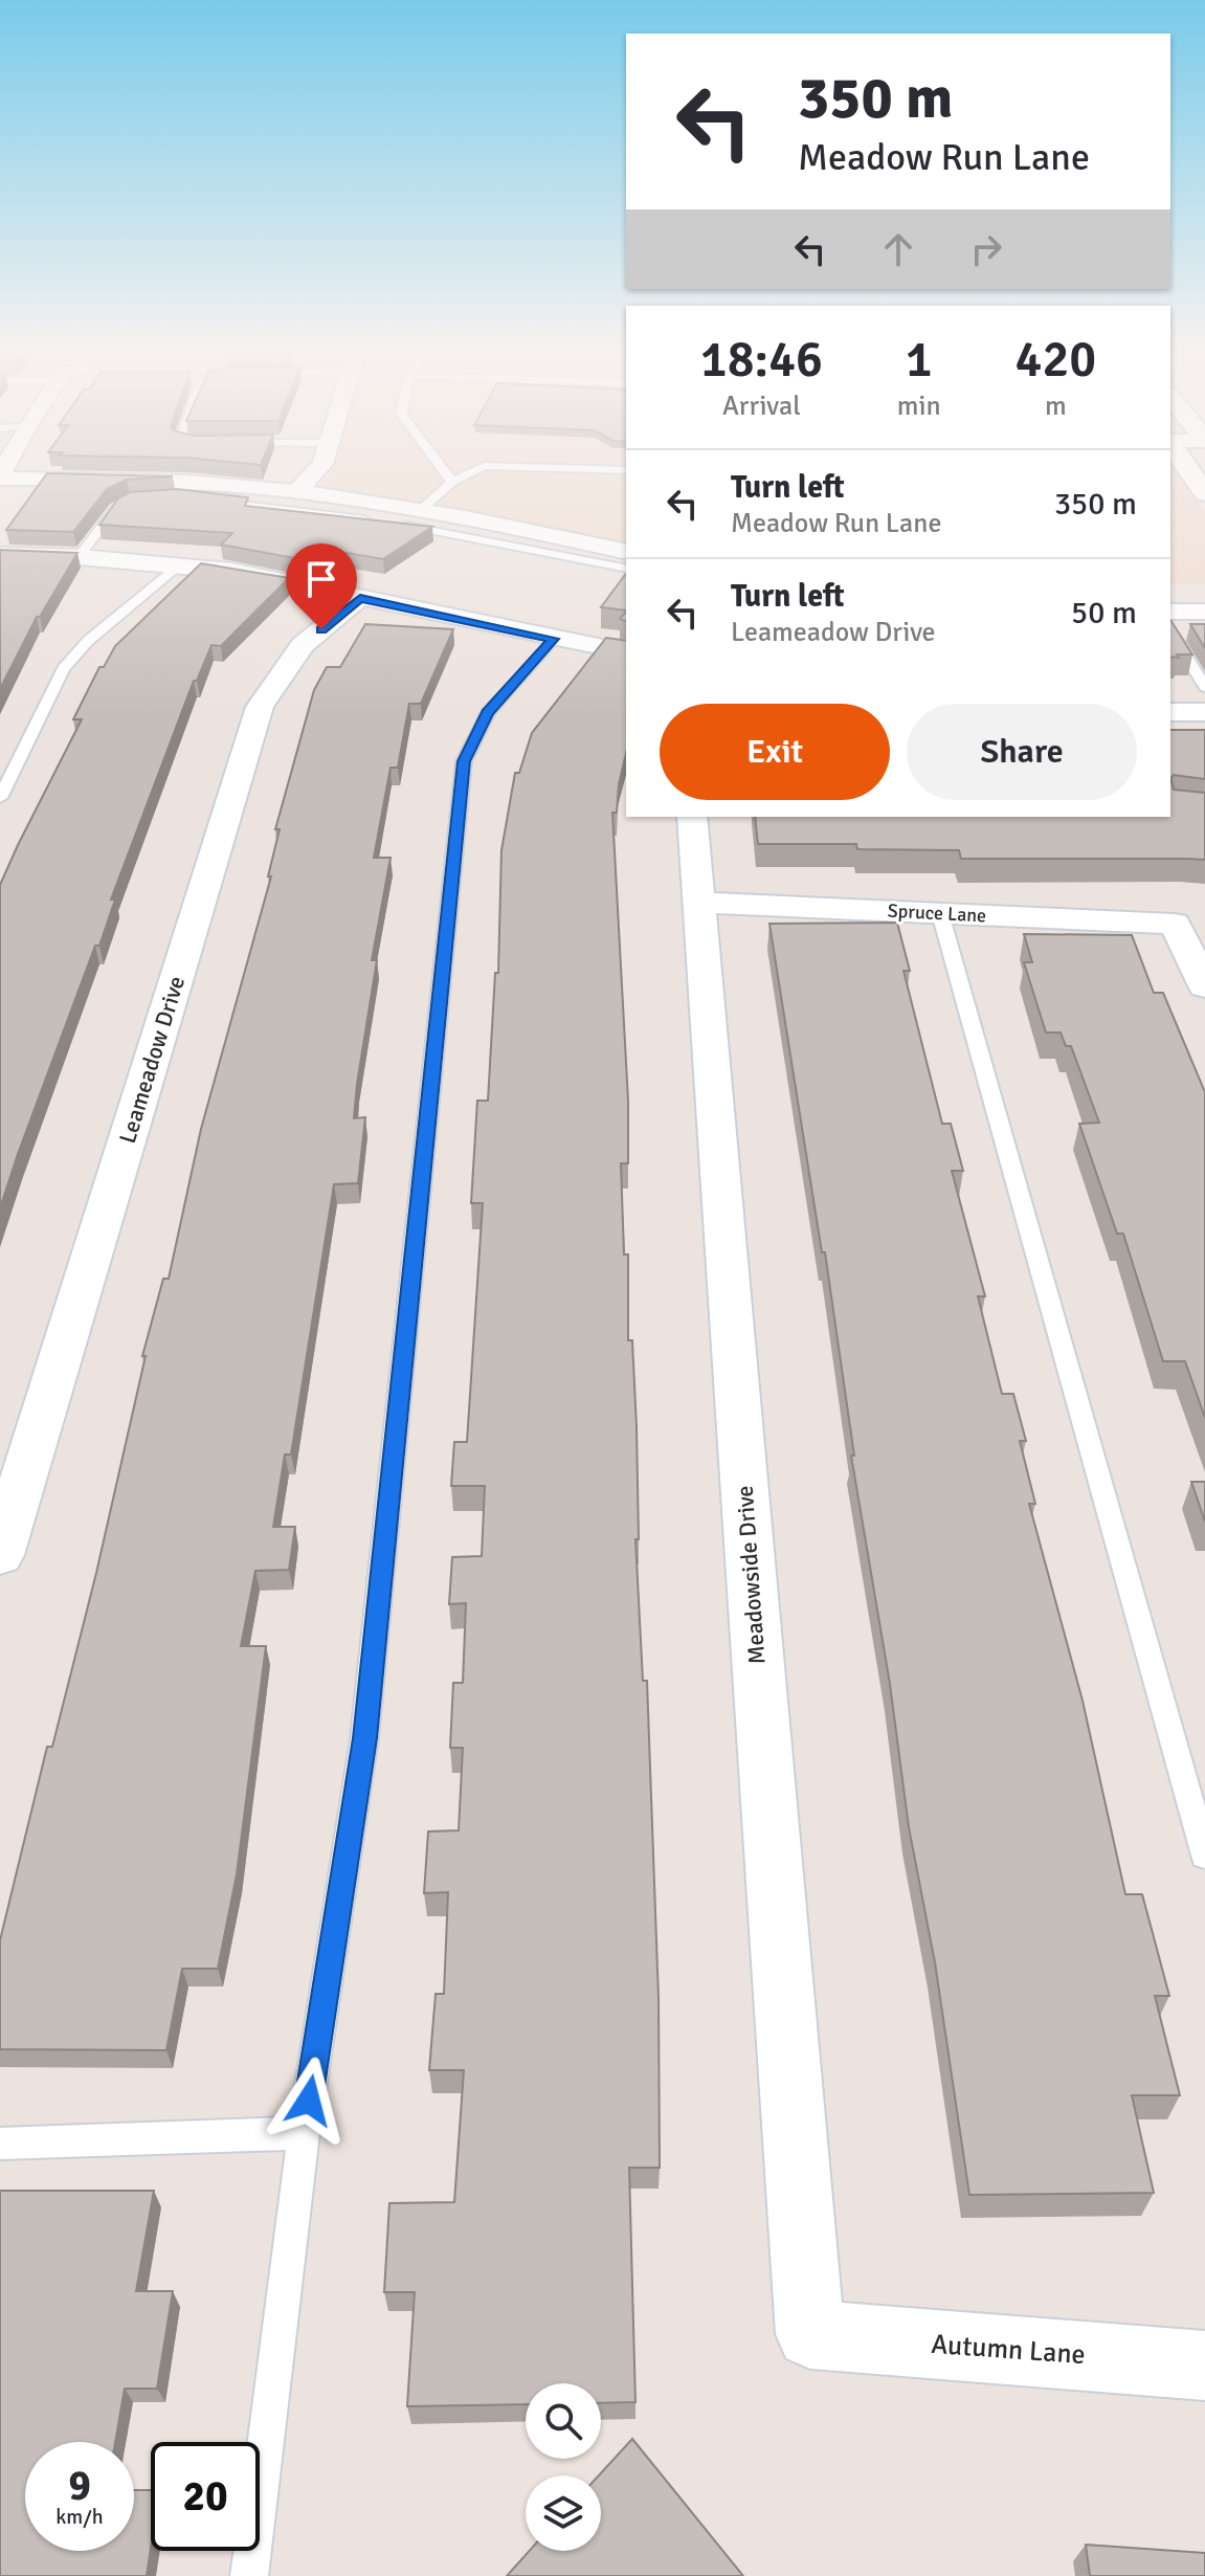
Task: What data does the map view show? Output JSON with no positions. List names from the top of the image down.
{
  "streets": {
    "street": [
      "Spruce Lane",
      "Leameadow Drive",
      "Meadowside Drive",
      "Autumn Lane"
    ]
  },
  "crossings": [
    ["Spruce Lane", "Meadowside Drive"],
    ["Meadowside Drive", "Autumn Lane"]
  ],
  "page": {
    "turn": ["350 m", "Meadow Run Lane"],
    "eta": [
      "18:46",
      "Arrival",
      "1",
      "min",
      "420",
      "m"
    ],
    "list": [
      {
        "name": "Turn left",
        "note": "Meadow Run Lane",
        "value": "350 m"
      },
      {
        "name": "Turn left",
        "note": "Leameadow Drive",
        "value": "50 m"
      }
    ],
    "buttons": ["Exit", "Share"],
    "speed": "9 km/h",
    "limit": "20"
  }
}
